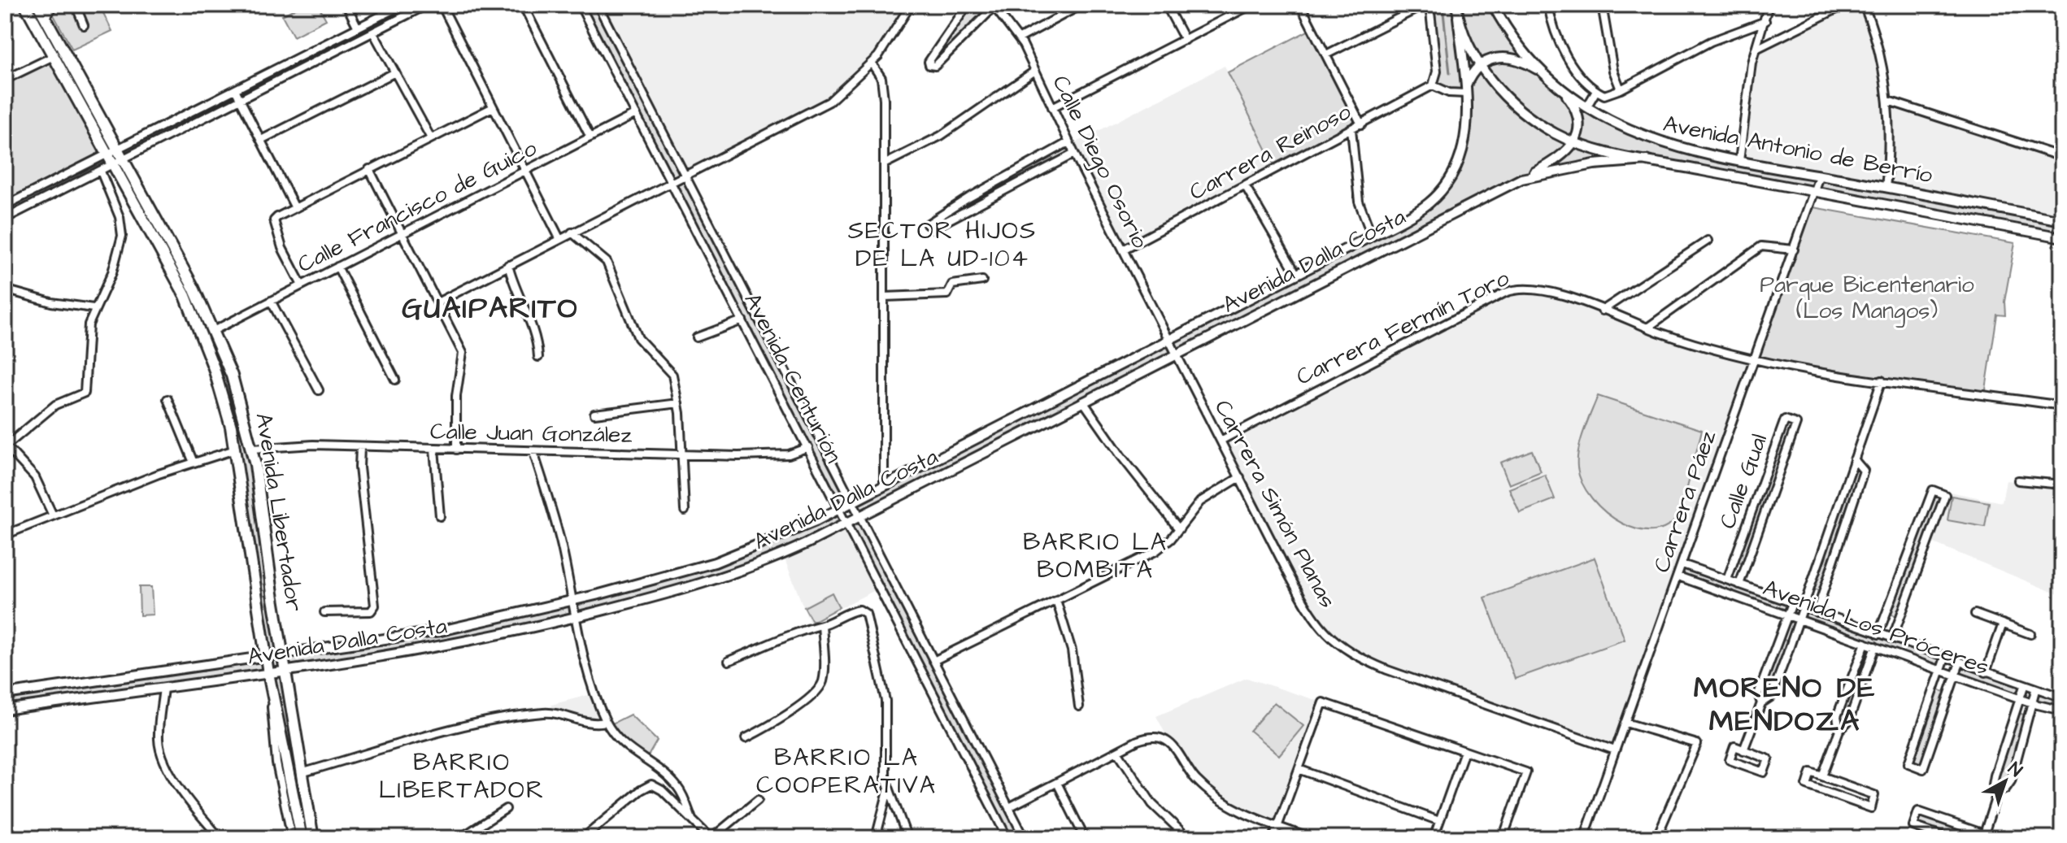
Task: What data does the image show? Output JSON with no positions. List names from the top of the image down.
{
  "streets": {
    "main road": ["Avenida Libertador"],
    "street": [
      "Avenida Antonio de Berrío",
      "Carrera Reinoso",
      "Calle Diego Osorio",
      "Calle Francisco de Guico",
      "Avenida Dalla Costa",
      "Carrera Fermín Toro",
      "Avenida Centurión",
      "Calle Juan González",
      "Calle Gual",
      "Carrera Páez",
      "Carrera Simón Planas",
      "Avenida Los Próceres"
    ]
  },
  "crossings": [
    ["Avenida Antonio de Berrío", "Avenida Dalla Costa"],
    ["Avenida Antonio de Berrío", "Carrera Páez"],
    ["Carrera Reinoso", "Calle Diego Osorio"],
    ["Calle Diego Osorio", "Avenida Dalla Costa"],
    ["Calle Diego Osorio", "Carrera Simón Planas"],
    ["Calle Francisco de Guico", "Avenida Centurión"],
    ["Calle Francisco de Guico", "Avenida Libertador"],
    ["Avenida Dalla Costa", "Avenida Centurión"],
    ["Avenida Dalla Costa", "Carrera Simón Planas"],
    ["Avenida Dalla Costa", "Avenida Libertador"],
    ["Carrera Fermín Toro", "Carrera Páez"],
    ["Carrera Fermín Toro", "Carrera Simón Planas"],
    ["Avenida Centurión", "Calle Juan González"],
    ["Calle Juan González", "Avenida Libertador"],
    ["Calle Gual", "Avenida Los Próceres"],
    ["Carrera Páez", "Carrera Simón Planas"],
    ["Carrera Páez", "Avenida Los Próceres"]
  ],
  "districts": [
    "SECTOR HIJOS DE LA UD-104",
    "GUAIPARITO",
    "BARRIO LA BOMBITA",
    "MORENO DE MENDOZA",
    "BARRIO LA COOPERATIVA",
    "BARRIO LIBERTADOR"
  ],
  "parks": ["Parque Bicentenario (Los Mangos)"],
  "north": "top right"
}
